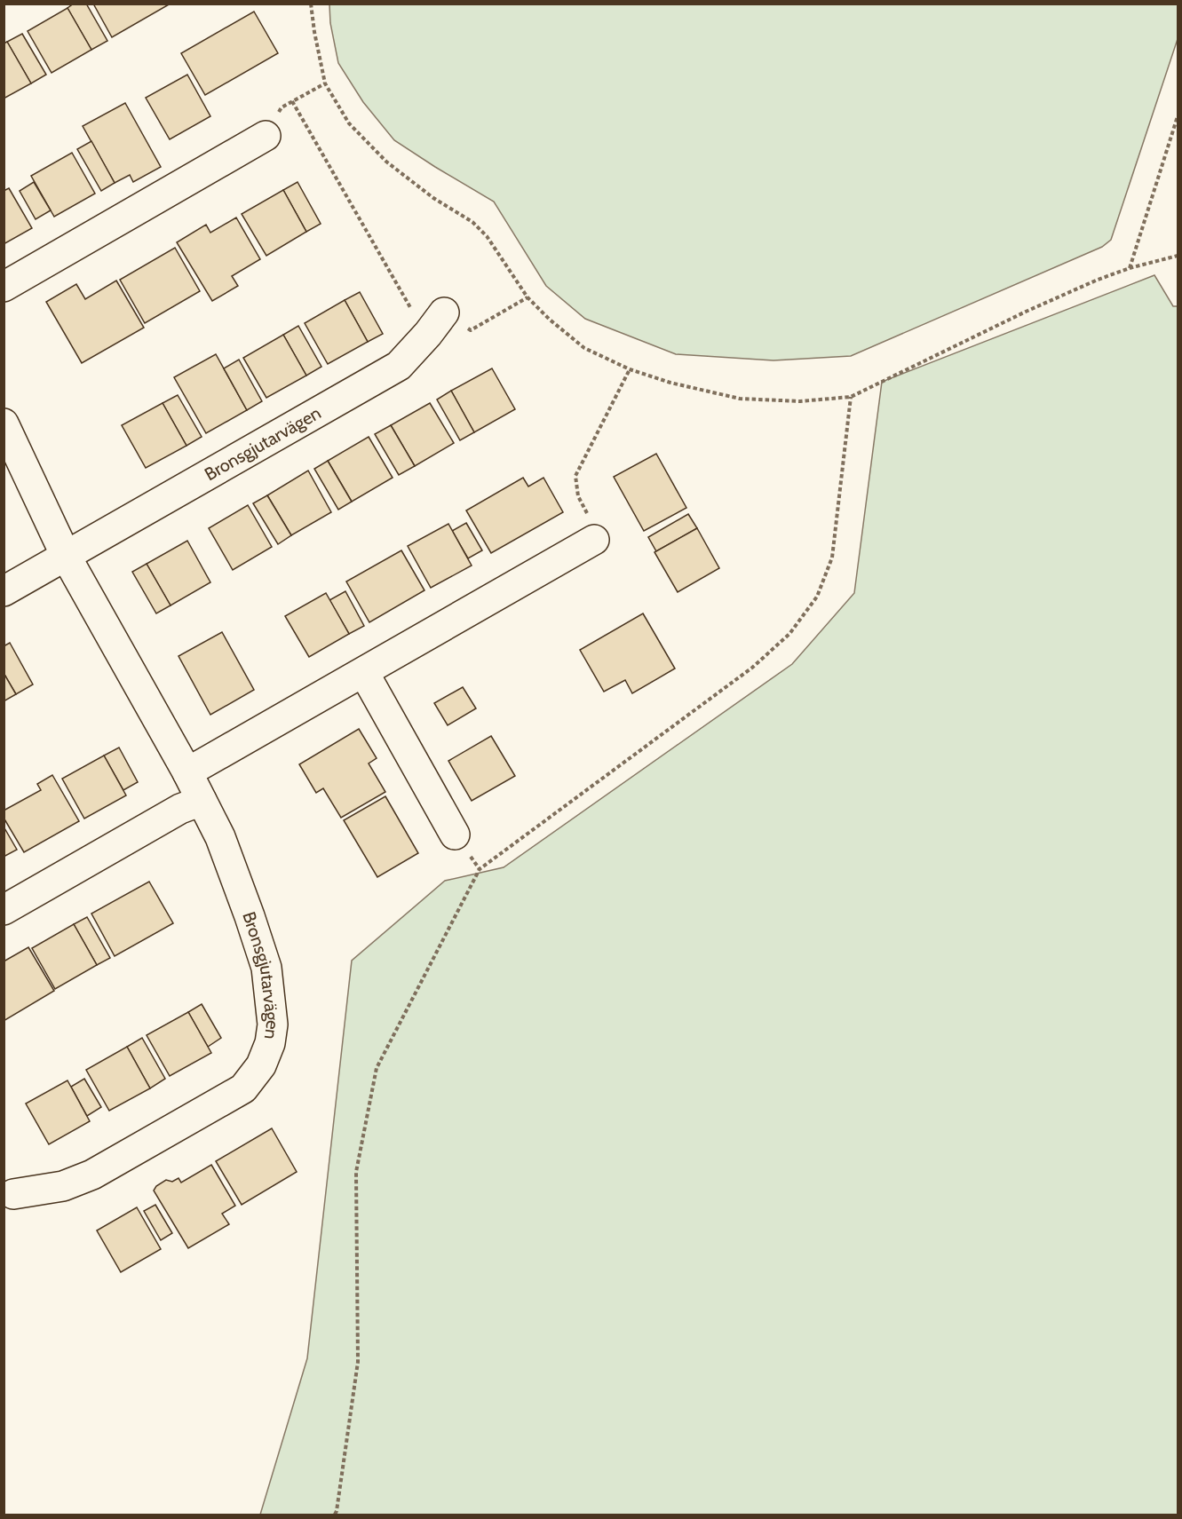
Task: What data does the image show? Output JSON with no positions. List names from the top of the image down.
{
  "streets": {
    "street": ["Bronsgjutarvägen"]
  }
}
